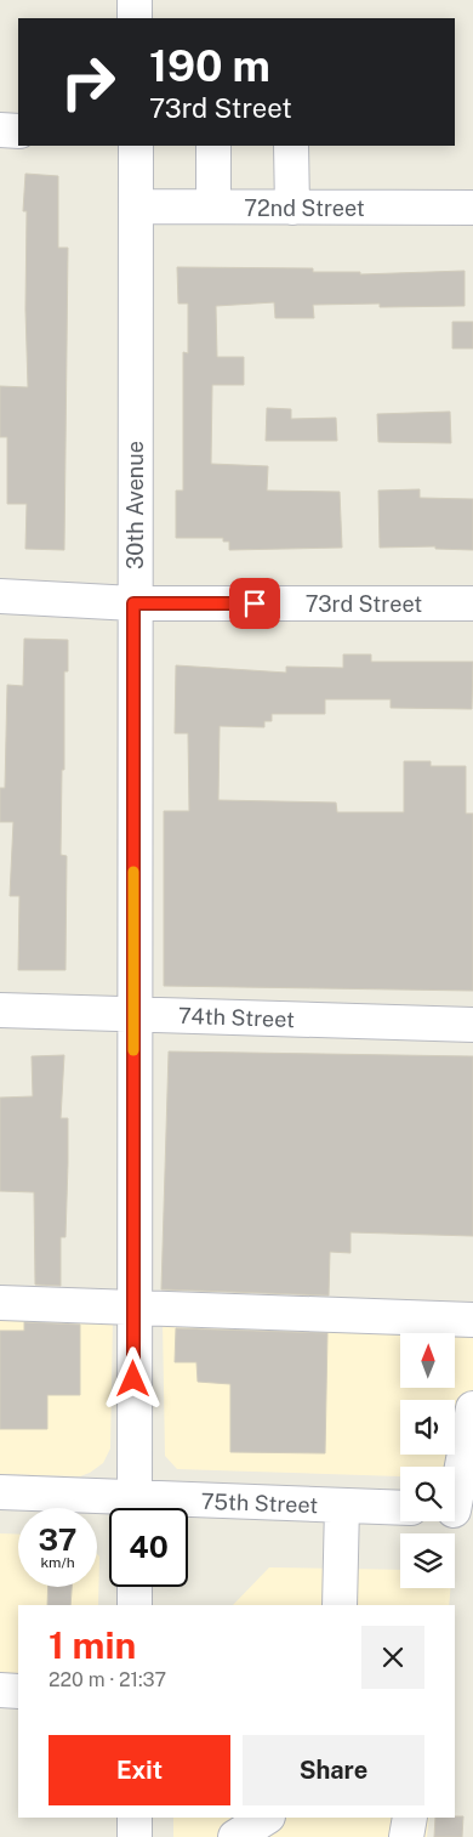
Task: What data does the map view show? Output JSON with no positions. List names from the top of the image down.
{
  "streets": {
    "street": [
      "72nd Street",
      "30th Avenue",
      "73rd Street",
      "74th Street",
      "75th Street"
    ]
  },
  "crossings": [
    ["72nd Street", "30th Avenue"],
    ["30th Avenue", "73rd Street"],
    ["30th Avenue", "74th Street"]
  ],
  "north": "top",
  "page": {
    "turn": ["190 m", "73rd Street"],
    "speed": "37 km/h",
    "limit": "40",
    "heading": ["1 min", "220 m · 21:37"],
    "buttons": ["Exit", "Share"]
  }
}
